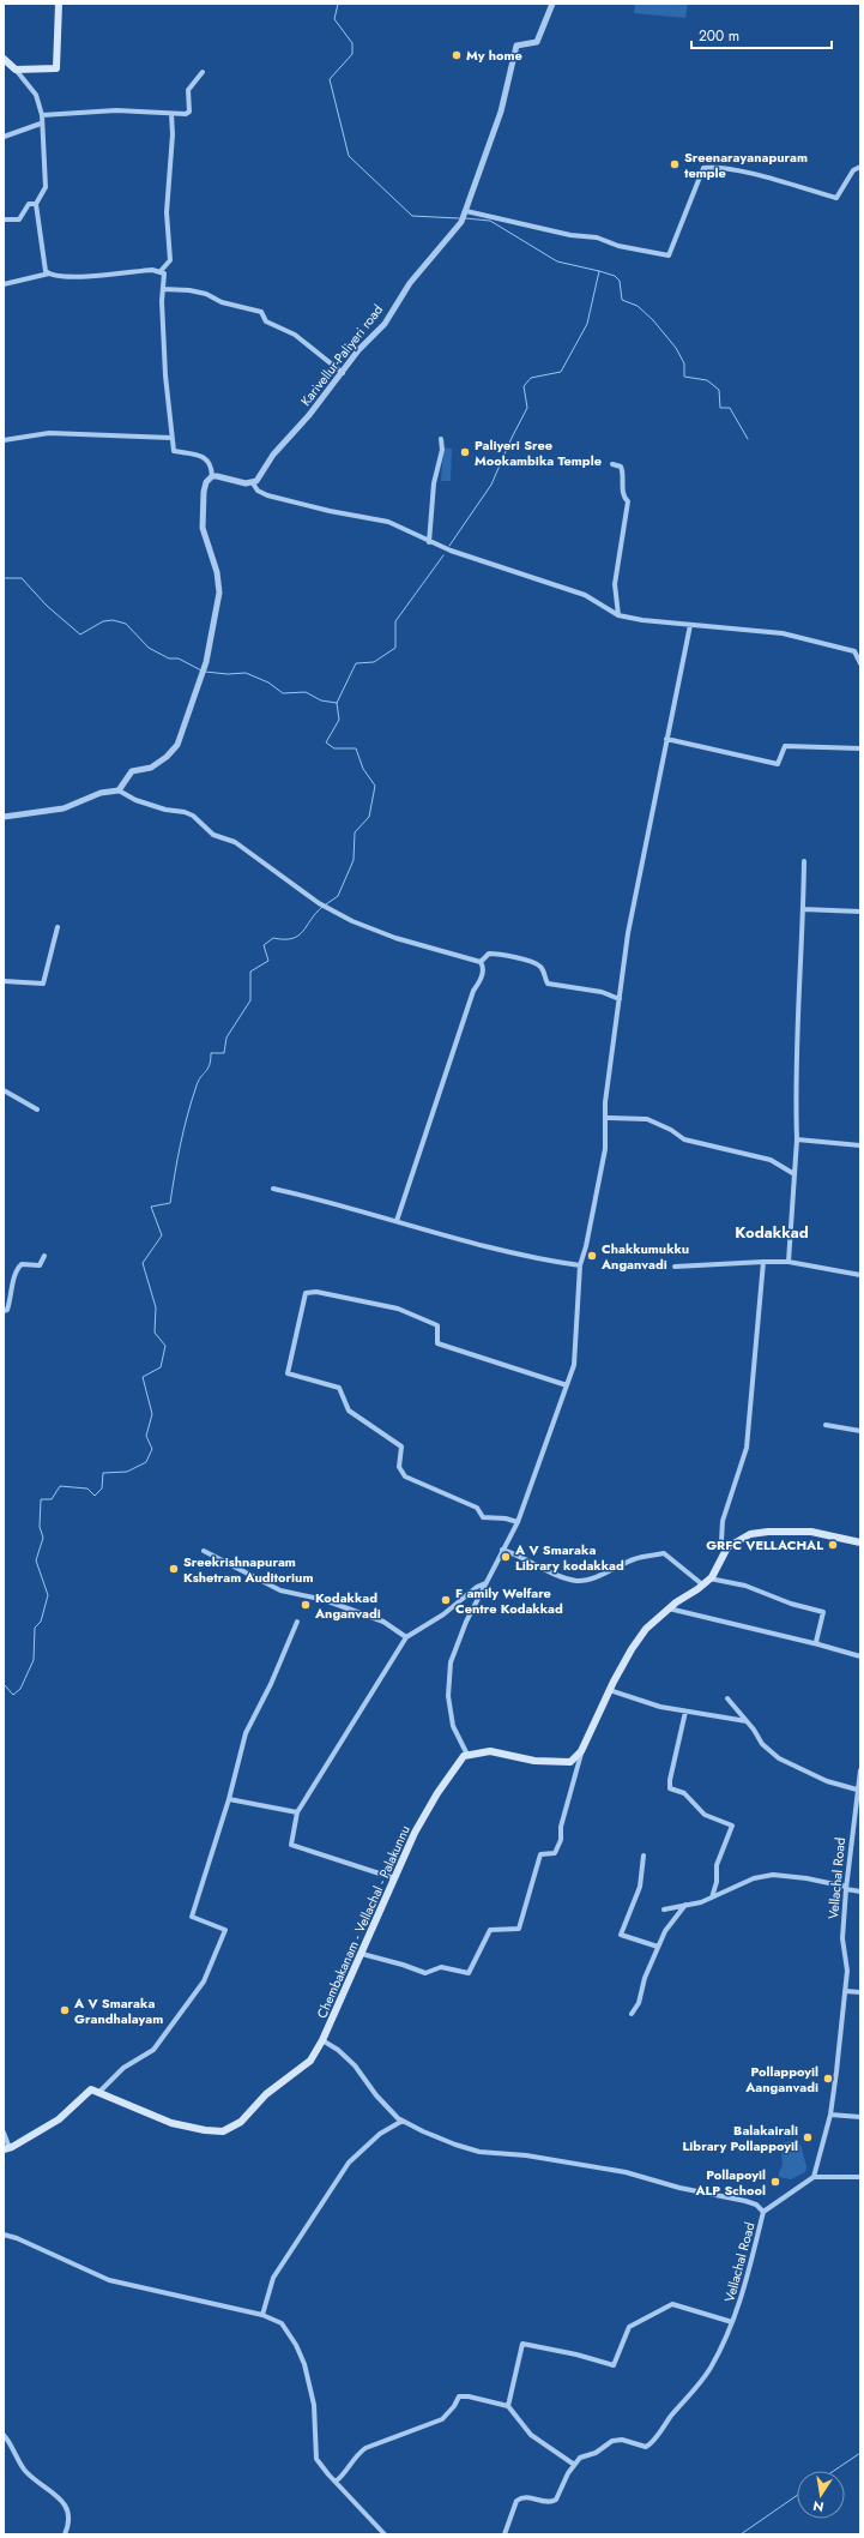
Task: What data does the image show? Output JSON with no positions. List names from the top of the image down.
{
  "streets": {
    "main road": ["Chembakanam - Vellachal - Palakunnu"],
    "street": ["Karivellur-Paliyeri road", "Vellachal Road"]
  },
  "districts": ["Kodakkad"],
  "places": [
    "My home",
    "Sreenarayanapuram temple",
    "Paliyeri Sree Mookambika Temple",
    "Chakkumukku Anganvadi",
    "GRFC VELLACHAL",
    "A V Smaraka Library kodakkad",
    "Sreekrishnapuram Kshetram Auditorium",
    "F amily Welfare Centre Kodakkad",
    "Kodakkad Anganvadi",
    "A V Smaraka Grandhalayam",
    "Pollappoyil Aanganvadi",
    "Balakairali Library Pollappoyil",
    "Pollapoyil ALP School"
  ],
  "scale_bar": "200 m",
  "north": "bottom"
}
